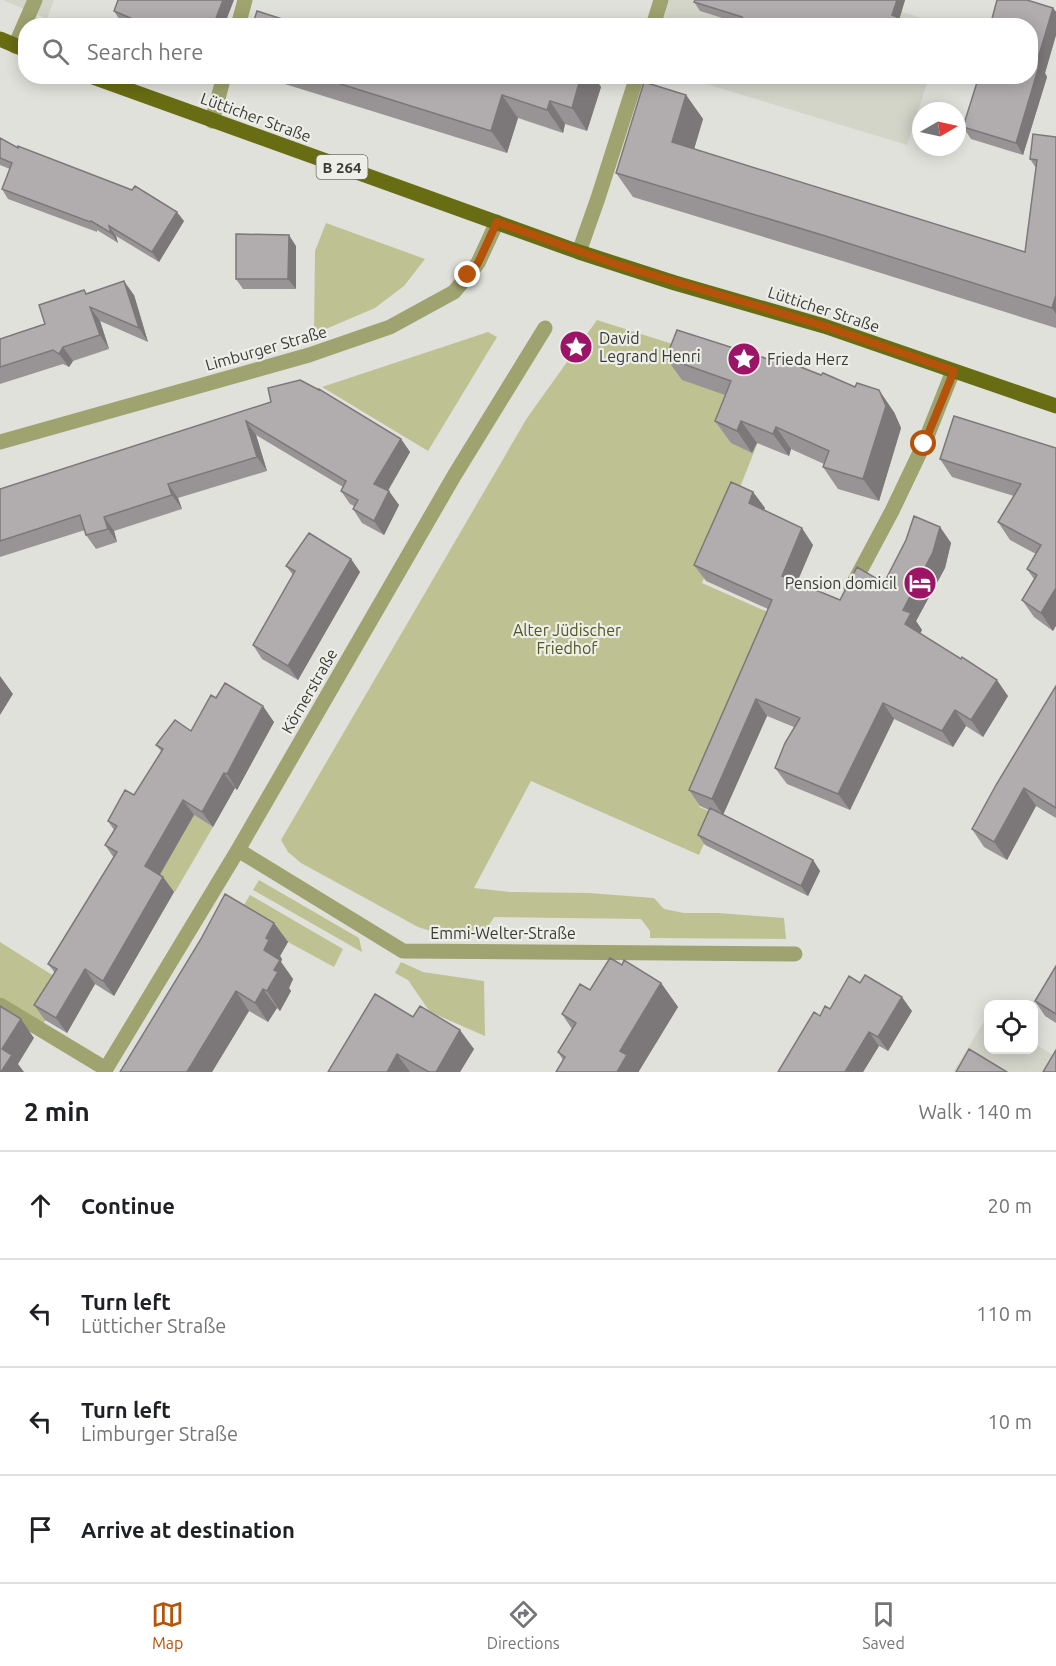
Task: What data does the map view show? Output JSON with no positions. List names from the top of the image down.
{
  "streets": {
    "main road": ["Lütticher Straße", "B 264"],
    "street": ["Limburger Straße", "Körnerstraße", "Emmi-Welter-Straße"]
  },
  "crossings": [
    ["Lütticher Straße", "Limburger Straße"],
    ["Körnerstraße", "Emmi-Welter-Straße"]
  ],
  "parks": ["Alter Jüdischer Friedhof"],
  "places": {
    "place": ["David Legrand Henri", "Frieda Herz"],
    "hotel": ["Pension domicil"]
  },
  "north": "right",
  "page": {
    "search": "Search here",
    "heading": ["2 min", "Walk · 140 m"],
    "list": [
      ["Continue", "20 m"],
      ["Turn left", "Lütticher Straße", "110 m"],
      ["Turn left", "Limburger Straße", "10 m"],
      "Arrive at destination"
    ],
    "nav": ["Map", "Directions", "Saved"]
  }
}
